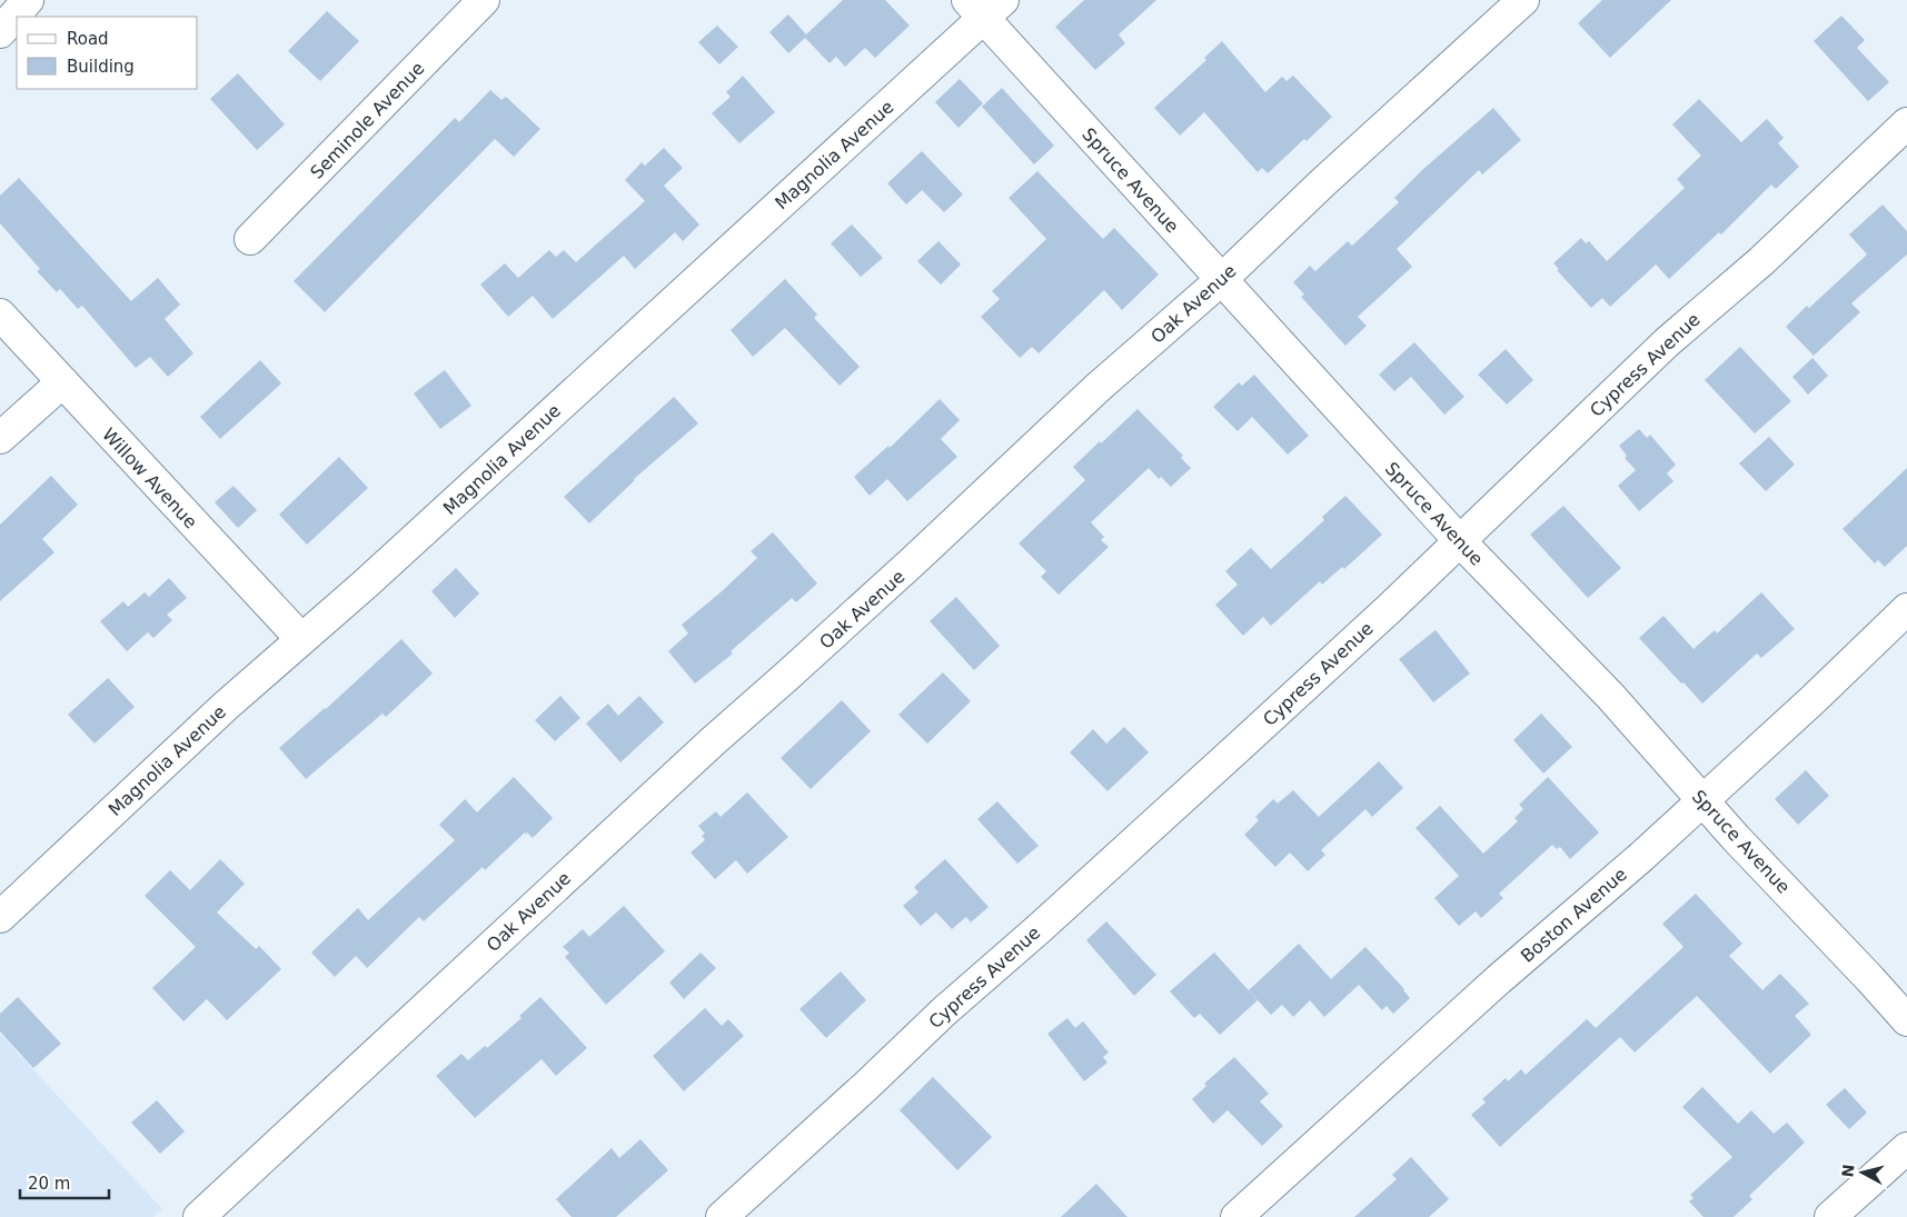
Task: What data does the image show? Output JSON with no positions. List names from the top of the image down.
{
  "streets": {
    "street": [
      "Seminole Avenue",
      "Magnolia Avenue",
      "Spruce Avenue",
      "Oak Avenue",
      "Cypress Avenue",
      "Willow Avenue",
      "Boston Avenue"
    ]
  },
  "crossings": [
    ["Magnolia Avenue", "Spruce Avenue"],
    ["Magnolia Avenue", "Willow Avenue"],
    ["Spruce Avenue", "Oak Avenue"],
    ["Spruce Avenue", "Cypress Avenue"],
    ["Spruce Avenue", "Boston Avenue"]
  ],
  "legend": ["Road", "Building"],
  "scale_bar": "20 m",
  "north": "left"
}
